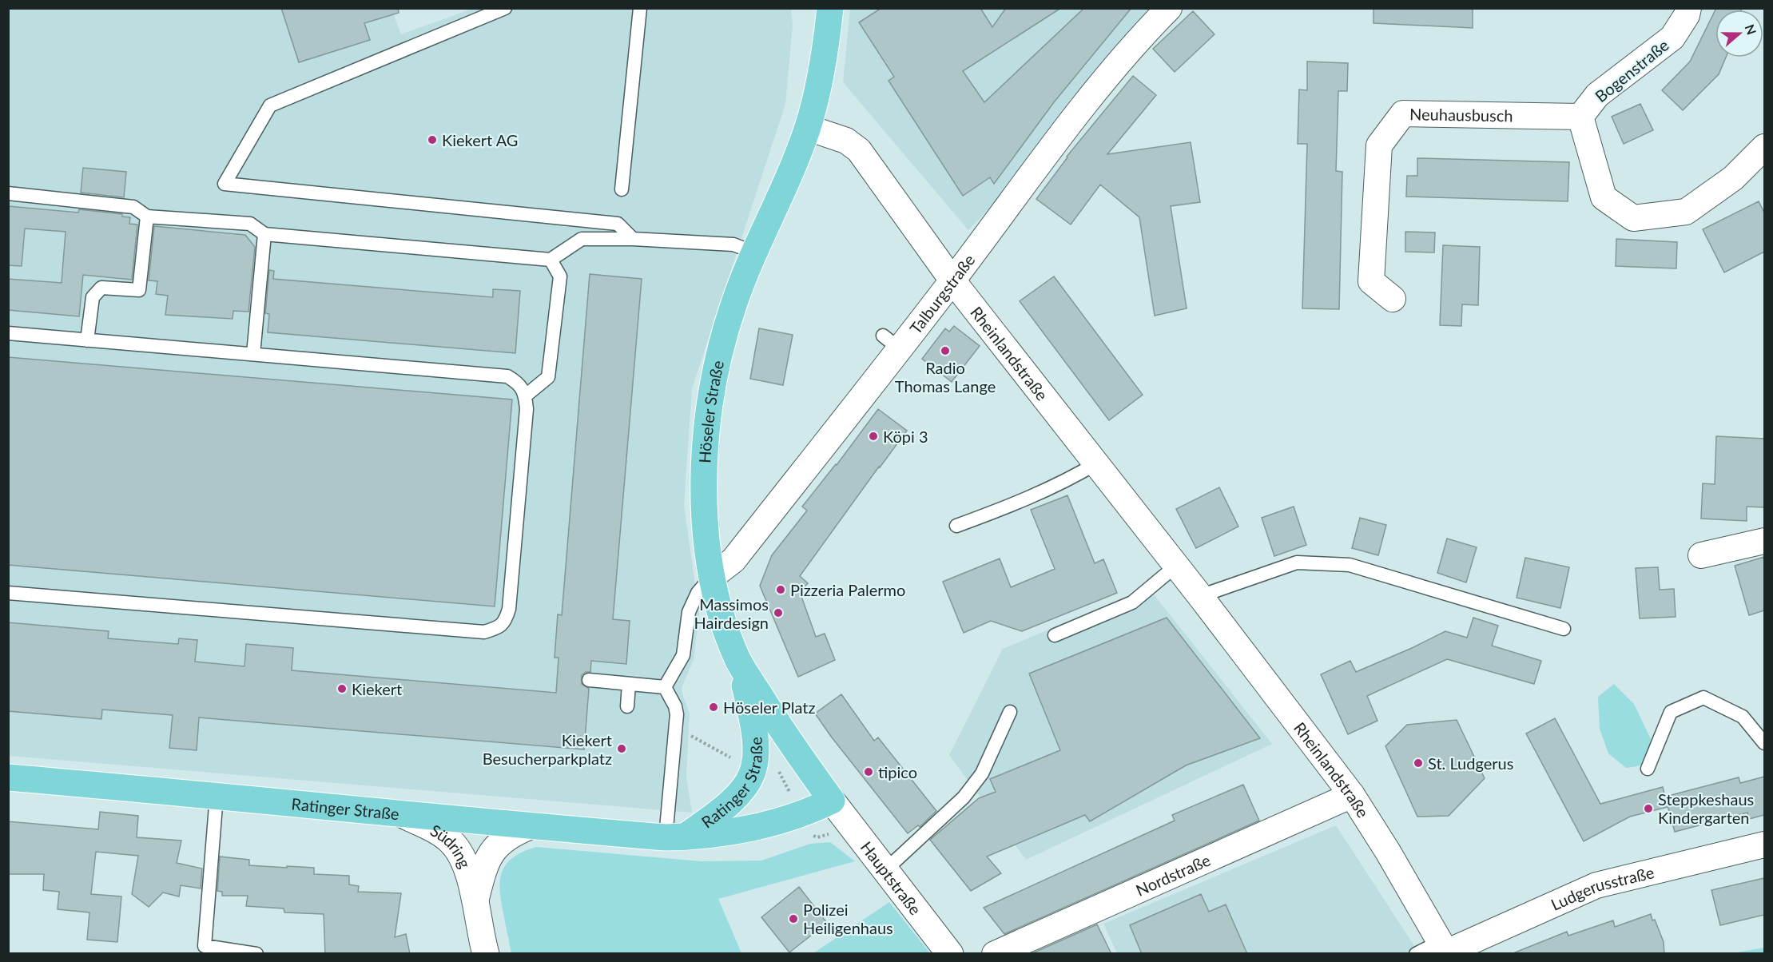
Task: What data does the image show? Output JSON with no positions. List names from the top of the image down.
{
  "streets": {
    "main road": ["Höseler Straße", "Ratinger Straße"],
    "street": [
      "Bogenstraße",
      "Neuhausbusch",
      "Talburgstraße",
      "Rheinlandstraße",
      "Südring",
      "Nordstraße",
      "Hauptstraße",
      "Ludgerusstraße"
    ]
  },
  "crossings": [
    ["Bogenstraße", "Neuhausbusch"],
    ["Talburgstraße", "Rheinlandstraße"],
    ["Talburgstraße", "Höseler Straße"],
    ["Rheinlandstraße", "Höseler Straße"],
    ["Rheinlandstraße", "Nordstraße"],
    ["Rheinlandstraße", "Ludgerusstraße"],
    ["Höseler Straße", "Ratinger Straße"],
    ["Höseler Straße", "Hauptstraße"],
    ["Ratinger Straße", "Südring"],
    ["Ratinger Straße", "Hauptstraße"]
  ],
  "places": [
    "Kiekert AG",
    "Radio Thomas Lange",
    "Köpi 3",
    "Pizzeria Palermo",
    "Massimos Hairdesign",
    "Kiekert",
    "Höseler Platz",
    "Kiekert Besucherparkplatz",
    "St. Ludgerus",
    "tipico",
    "Steppkeshaus Kindergarten",
    "Polizei Heiligenhaus"
  ],
  "north": "right"
}
